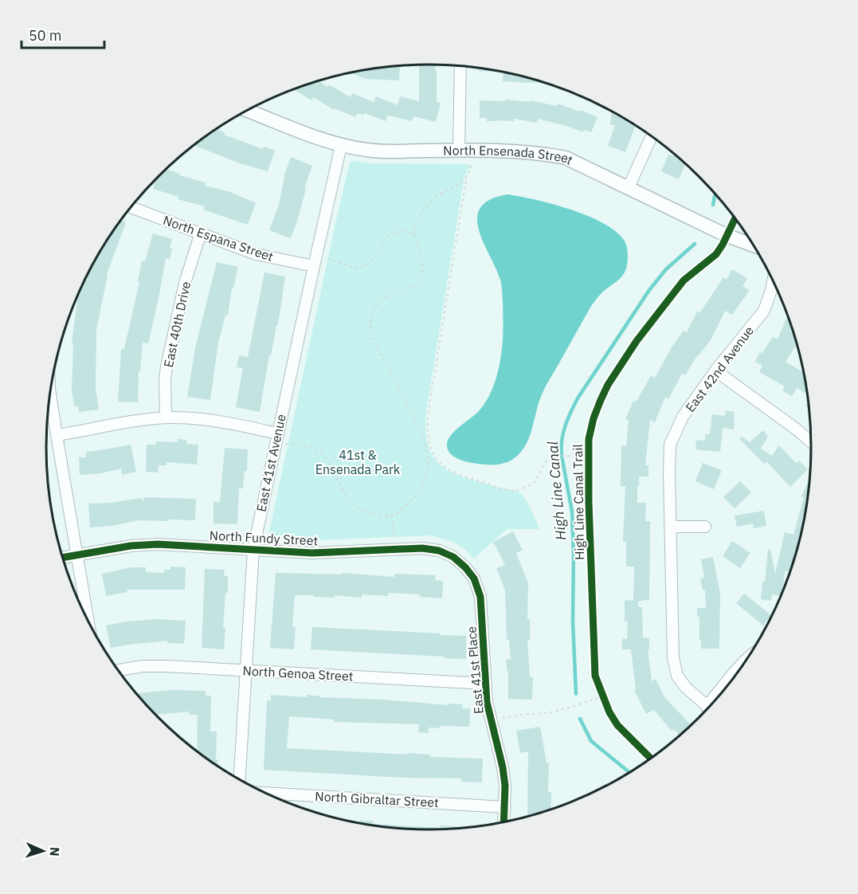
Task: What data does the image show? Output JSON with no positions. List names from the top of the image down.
{
  "streets": {
    "street": [
      "North Ensenada Street",
      "North Espana Street",
      "East 40th Drive",
      "East 42nd Avenue",
      "East 41st Avenue",
      "North Fundy Street",
      "East 41st Place",
      "North Genoa Street",
      "North Gibraltar Street"
    ],
    "cycle path": ["High Line Canal Trail"]
  },
  "crossings": [
    ["North Ensenada Street", "East 41st Avenue"],
    ["North Espana Street", "East 40th Drive"],
    ["North Espana Street", "East 41st Avenue"],
    ["East 41st Avenue", "North Fundy Street"],
    ["East 41st Avenue", "North Genoa Street"],
    ["North Fundy Street", "East 41st Place"],
    ["East 41st Place", "North Genoa Street"],
    ["East 41st Place", "North Gibraltar Street"]
  ],
  "water": ["High Line Canal"],
  "parks": ["41st & Ensenada Park"],
  "scale_bar": "50 m",
  "north": "right"
}
